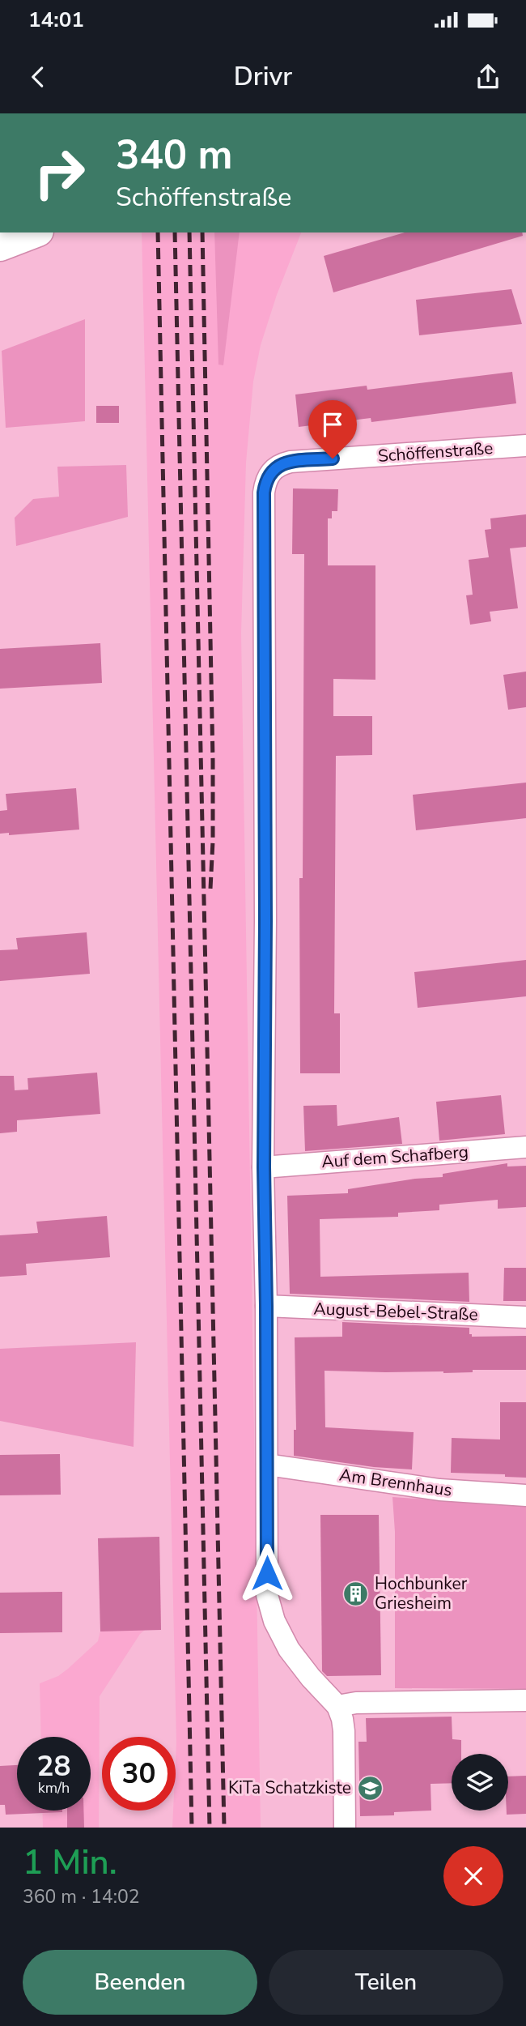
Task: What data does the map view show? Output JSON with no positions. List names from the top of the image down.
{
  "streets": {
    "street": [
      "Schöffenstraße",
      "Auf dem Schafberg",
      "August-Bebel-Straße",
      "Am Brennhaus"
    ]
  },
  "crossings": [
    ["Schöffenstraße", "Auf dem Schafberg"]
  ],
  "places": {
    "building": ["Hochbunker Griesheim"],
    "school or university": ["KiTa Schatzkiste"]
  },
  "page": {
    "status": "14:01",
    "header": "Drivr",
    "turn": ["340 m", "Schöffenstraße"],
    "speed": "28 km/h",
    "limit": "30",
    "heading": ["1 Min.", "360 m · 14:02"],
    "buttons": ["Beenden", "Teilen"]
  }
}
